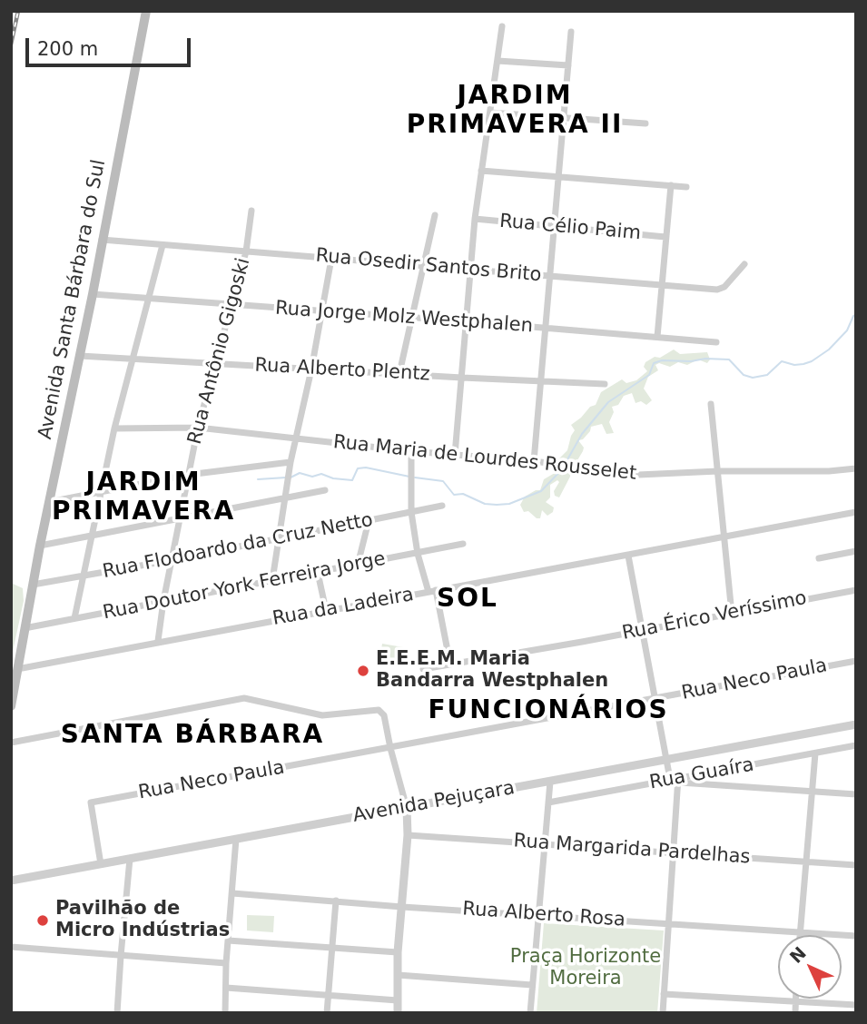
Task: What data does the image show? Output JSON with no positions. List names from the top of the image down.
{
  "streets": {
    "main road": ["Avenida Santa Bárbara do Sul"],
    "street": [
      "Rua Célio Paim",
      "Rua Osedir Santos Brito",
      "Rua Jorge Molz Westphalen",
      "Rua Antônio Gigoski",
      "Rua Alberto Plentz",
      "Rua Maria de Lourdes Rousselet",
      "Rua Flodoardo da Cruz Netto",
      "Rua Doutor York Ferreira Jorge",
      "Rua da Ladeira",
      "Rua Érico Veríssimo",
      "Rua Neco Paula",
      "Rua Guaíra",
      "Avenida Pejuçara",
      "Rua Margarida Pardelhas",
      "Rua Alberto Rosa"
    ]
  },
  "crossings": [
    ["Rua Osedir Santos Brito", "Avenida Santa Bárbara do Sul"],
    ["Rua Osedir Santos Brito", "Rua Antônio Gigoski"],
    ["Avenida Santa Bárbara do Sul", "Rua Jorge Molz Westphalen"],
    ["Avenida Santa Bárbara do Sul", "Rua Alberto Plentz"],
    ["Avenida Santa Bárbara do Sul", "Rua Flodoardo da Cruz Netto"],
    ["Avenida Santa Bárbara do Sul", "Rua Doutor York Ferreira Jorge"],
    ["Avenida Santa Bárbara do Sul", "Rua da Ladeira"],
    ["Rua Jorge Molz Westphalen", "Rua Antônio Gigoski"],
    ["Rua Antônio Gigoski", "Rua Alberto Plentz"],
    ["Rua Antônio Gigoski", "Rua Maria de Lourdes Rousselet"],
    ["Rua Antônio Gigoski", "Rua Flodoardo da Cruz Netto"],
    ["Rua Antônio Gigoski", "Rua Doutor York Ferreira Jorge"],
    ["Rua Antônio Gigoski", "Rua da Ladeira"],
    ["Rua Neco Paula", "Avenida Pejuçara"]
  ],
  "districts": [
    "JARDIM PRIMAVERA II",
    "JARDIM PRIMAVERA",
    "SOL",
    "FUNCIONÁRIOS",
    "SANTA BÁRBARA"
  ],
  "parks": ["Praça Horizonte Moreira"],
  "places": ["E.E.E.M. Maria Bandarra Westphalen", "Pavilhão de Micro Indústrias"],
  "scale_bar": "200 m",
  "north": "top left"
}
